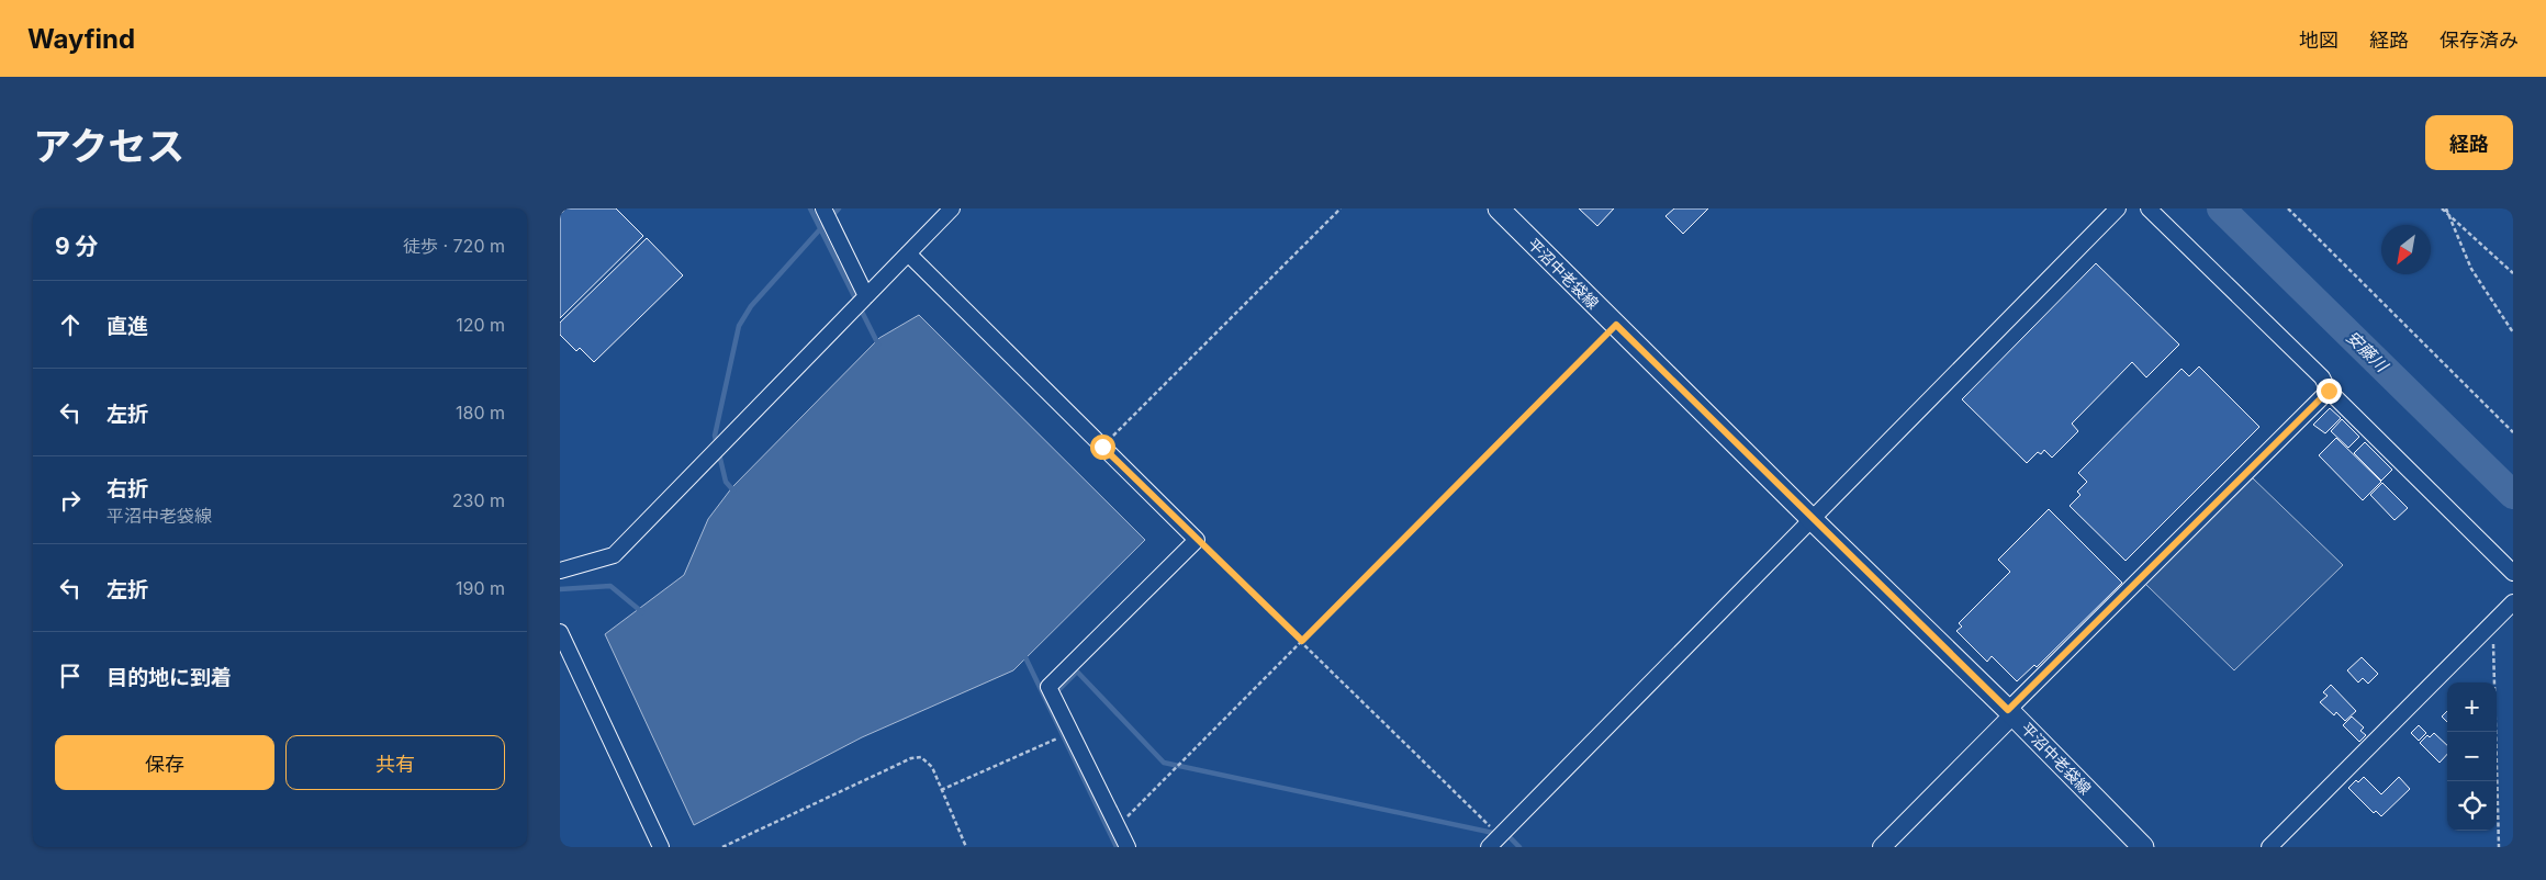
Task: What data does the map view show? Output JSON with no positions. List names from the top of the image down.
{
  "streets": {
    "main road": ["平沼中老袋線"]
  },
  "water": ["安藤川"],
  "north": "bottom left",
  "page": {
    "header": "Wayfind",
    "nav": ["地図", "経路", "保存済み"],
    "title": "アクセス",
    "buttons": [
      "経路",
      ["保存", "共有"]
    ],
    "heading": ["9 分", "徒歩 · 720 m"],
    "list": [
      ["直進", "120 m"],
      ["左折", "180 m"],
      ["右折", "平沼中老袋線", "230 m"],
      ["左折", "190 m"],
      "目的地に到着"
    ],
    "map_buttons": ["+", "−"]
  }
}
